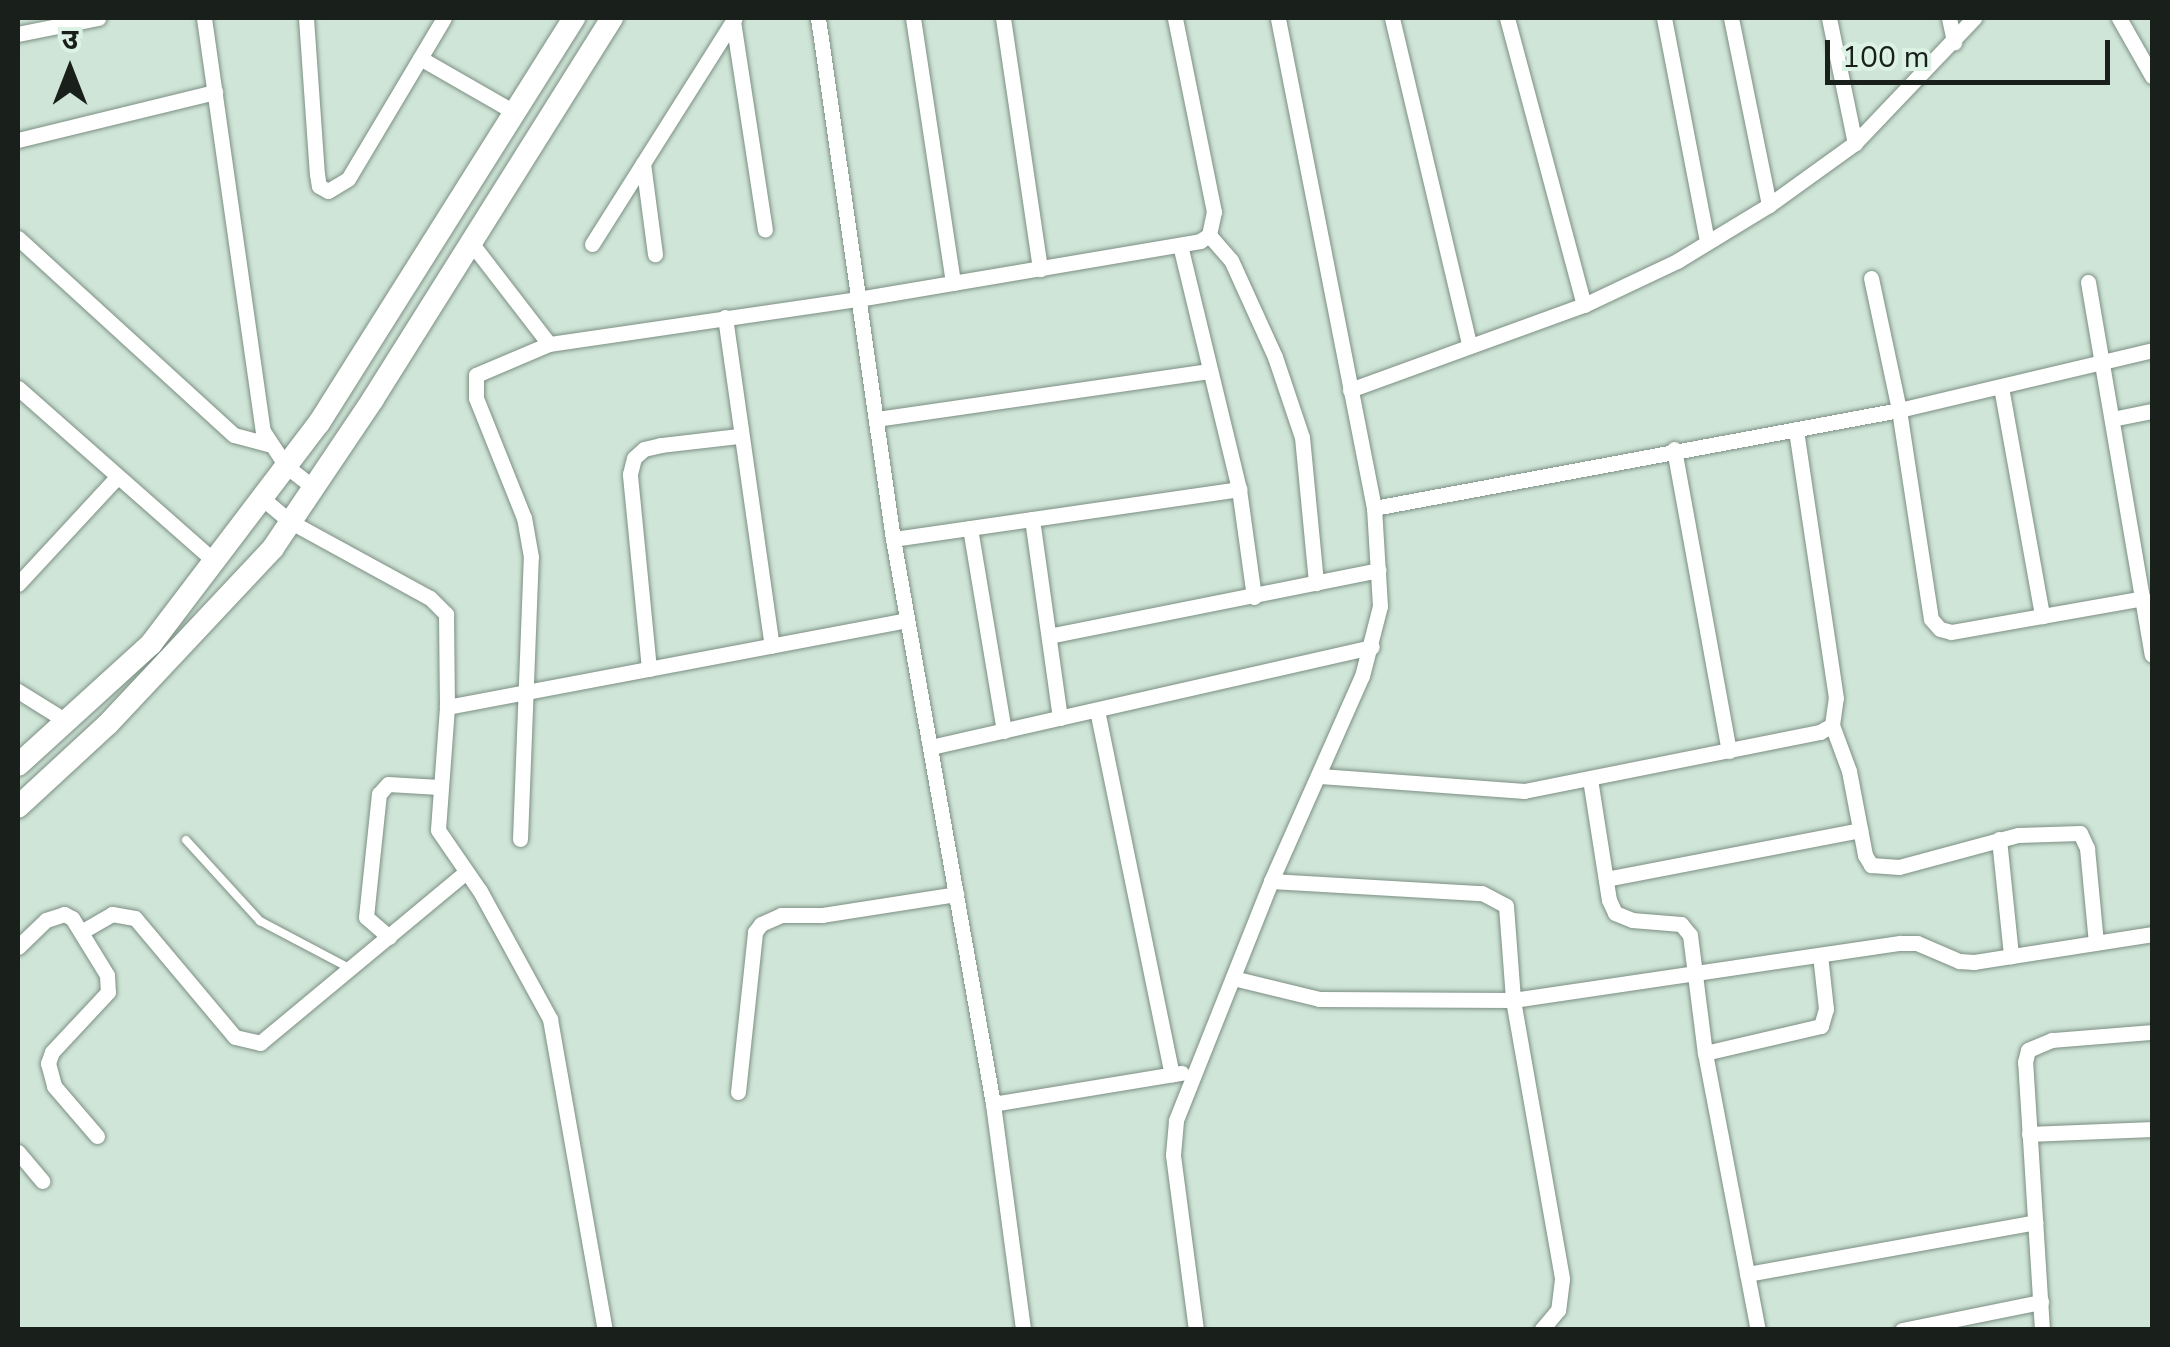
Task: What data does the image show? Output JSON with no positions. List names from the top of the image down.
{
  "scale_bar": "100 m",
  "north": "top"
}
